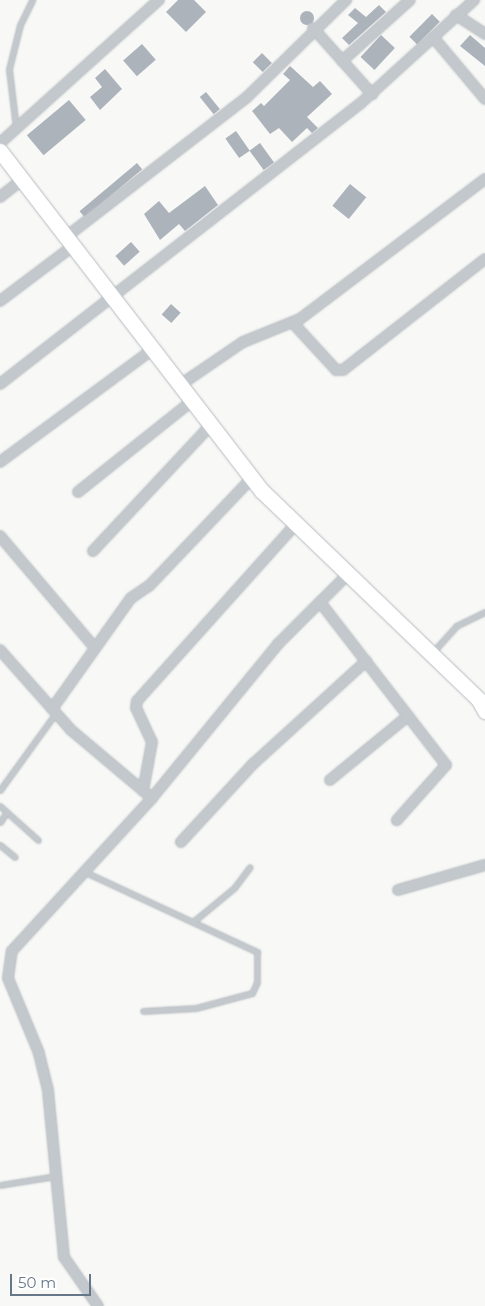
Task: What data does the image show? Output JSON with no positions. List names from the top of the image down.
{
  "scale_bar": "50 m"
}
